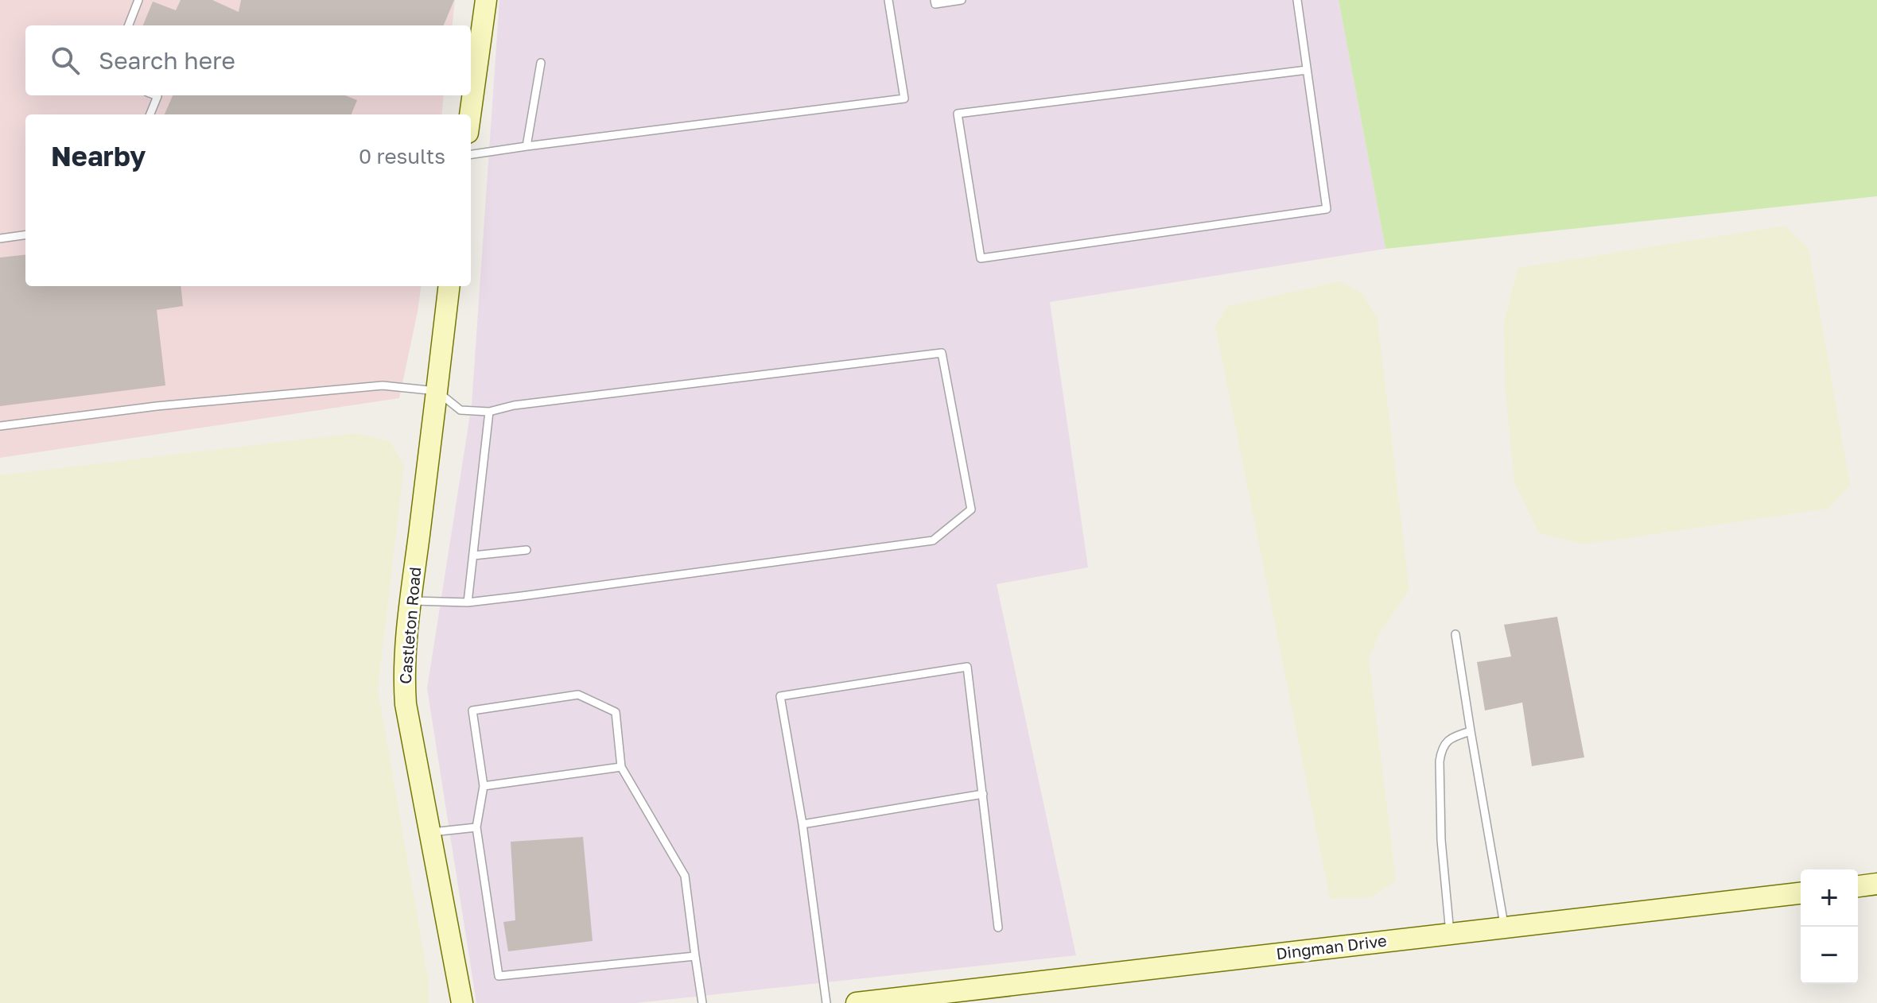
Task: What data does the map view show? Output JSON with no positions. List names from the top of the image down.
{
  "streets": {
    "main road": ["Castleton Road", "Dingman Drive"]
  },
  "page": {
    "search": "Search here",
    "heading": ["Nearby", "0 results"],
    "map_buttons": ["+", "−"]
  }
}
